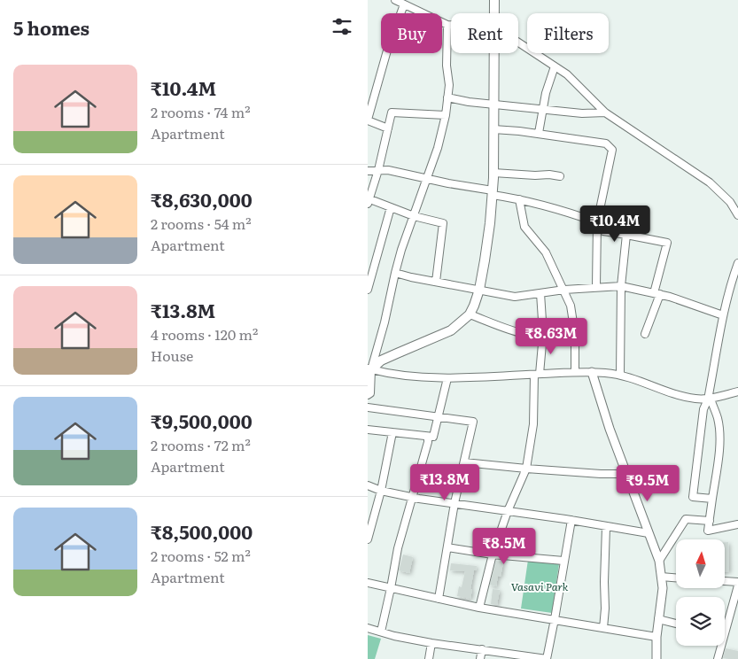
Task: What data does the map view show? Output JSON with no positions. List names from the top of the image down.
{
  "parks": ["Vasavi Park"],
  "north": "top",
  "page": {
    "heading": "5 homes",
    "chip": ["Buy", "Rent", "Filters"],
    "list": [
      {
        "name": "₹10.4M",
        "note": "2 rooms · 74 m² · Apartment"
      },
      {
        "name": "₹8,630,000",
        "note": "2 rooms · 54 m² · Apartment"
      },
      {
        "name": "₹13.8M",
        "note": "4 rooms · 120 m² · House"
      },
      {
        "name": "₹9,500,000",
        "note": "2 rooms · 72 m² · Apartment"
      },
      {
        "name": "₹8,500,000",
        "note": "2 rooms · 52 m² · Apartment"
      }
    ],
    "price": [
      "₹10.4M",
      "₹8.63M",
      "₹13.8M",
      "₹9.5M",
      "₹8.5M"
    ]
  }
}
